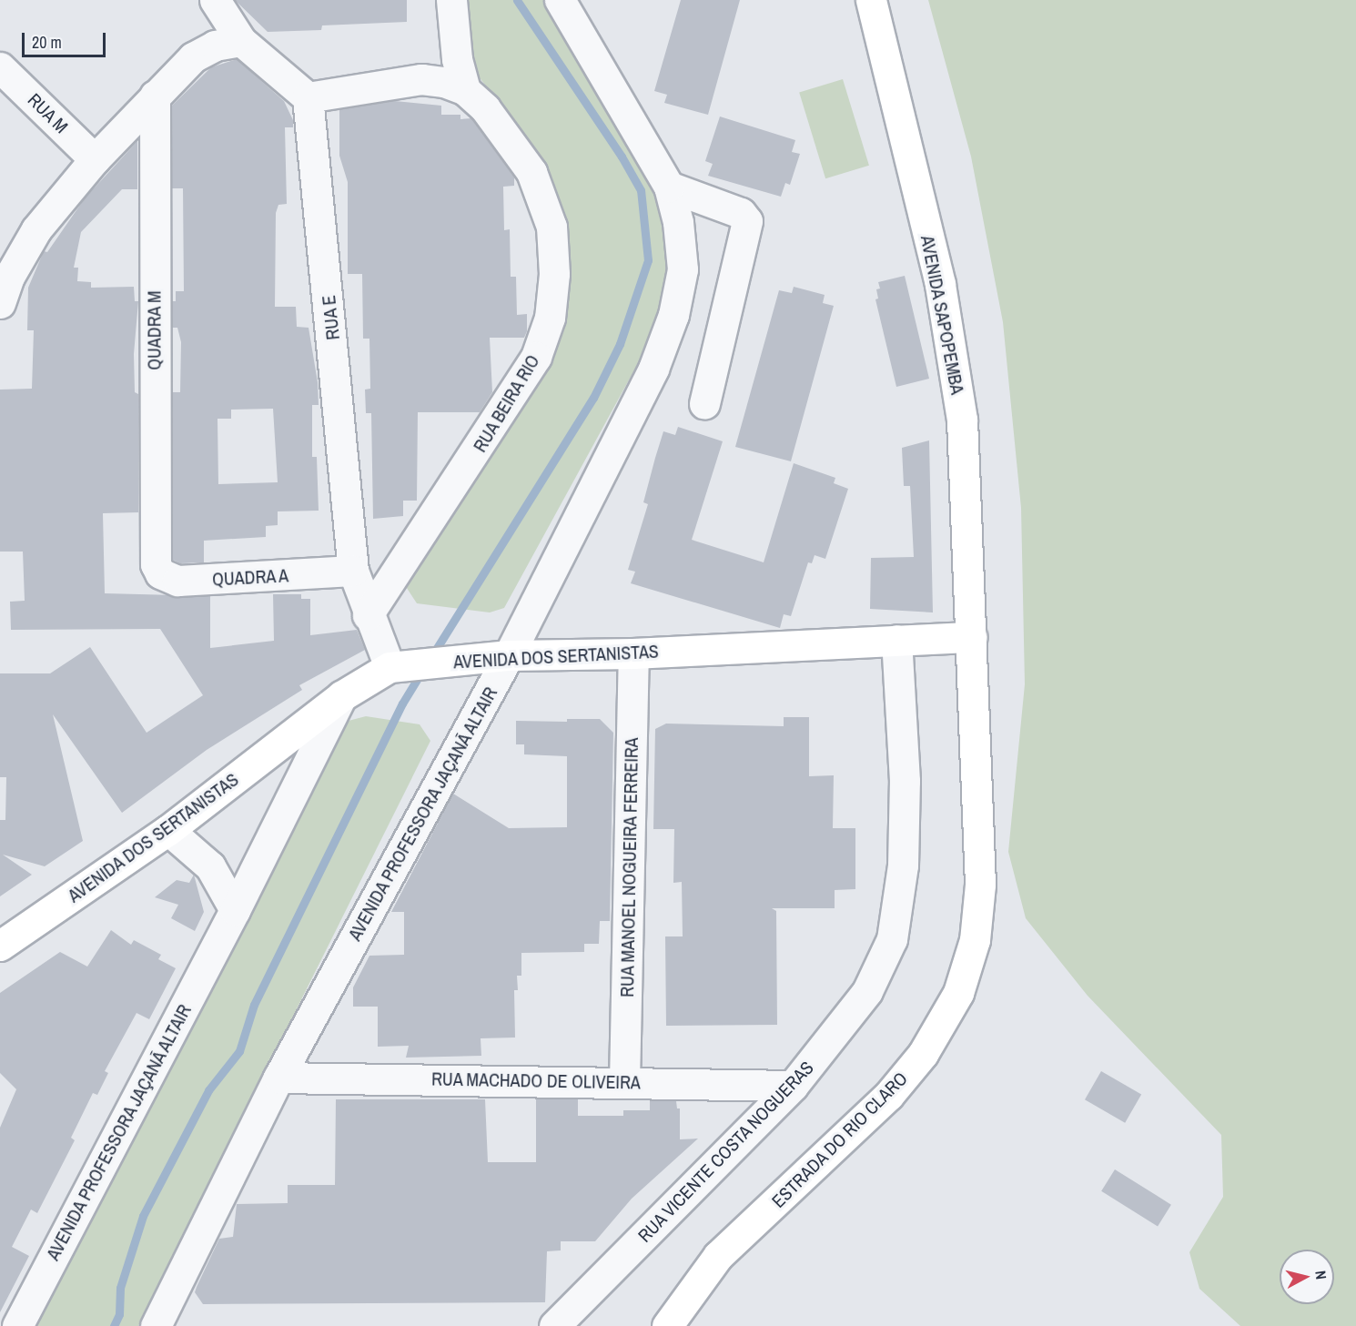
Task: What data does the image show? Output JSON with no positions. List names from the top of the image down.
{
  "streets": {
    "main road": ["AVENIDA SAPOPEMBA", "AVENIDA DOS SERTANISTAS", "ESTRADA DO RIO CLARO"],
    "street": [
      "RUA M",
      "RUA E",
      "QUADRA M",
      "RUA BEIRA RIO",
      "QUADRA A",
      "AVENIDA PROFESSORA JAÇANÃ ALTAIR",
      "RUA MANOEL NOGUEIRA FERREIRA",
      "RUA MACHADO DE OLIVEIRA",
      "RUA VICENTE COSTA NOGUERAS"
    ]
  },
  "crossings": [
    ["AVENIDA SAPOPEMBA", "AVENIDA DOS SERTANISTAS"],
    ["AVENIDA SAPOPEMBA", "ESTRADA DO RIO CLARO"],
    ["RUA E", "RUA BEIRA RIO"],
    ["RUA E", "QUADRA A"],
    ["RUA E", "AVENIDA DOS SERTANISTAS"],
    ["QUADRA M", "QUADRA A"],
    ["AVENIDA DOS SERTANISTAS", "AVENIDA PROFESSORA JAÇANÃ ALTAIR"],
    ["AVENIDA DOS SERTANISTAS", "RUA MANOEL NOGUEIRA FERREIRA"],
    ["AVENIDA DOS SERTANISTAS", "ESTRADA DO RIO CLARO"],
    ["AVENIDA DOS SERTANISTAS", "RUA VICENTE COSTA NOGUERAS"],
    ["AVENIDA PROFESSORA JAÇANÃ ALTAIR", "RUA MACHADO DE OLIVEIRA"],
    ["RUA MANOEL NOGUEIRA FERREIRA", "RUA MACHADO DE OLIVEIRA"],
    ["RUA MACHADO DE OLIVEIRA", "RUA VICENTE COSTA NOGUERAS"]
  ],
  "scale_bar": "20 m",
  "north": "right"
}
